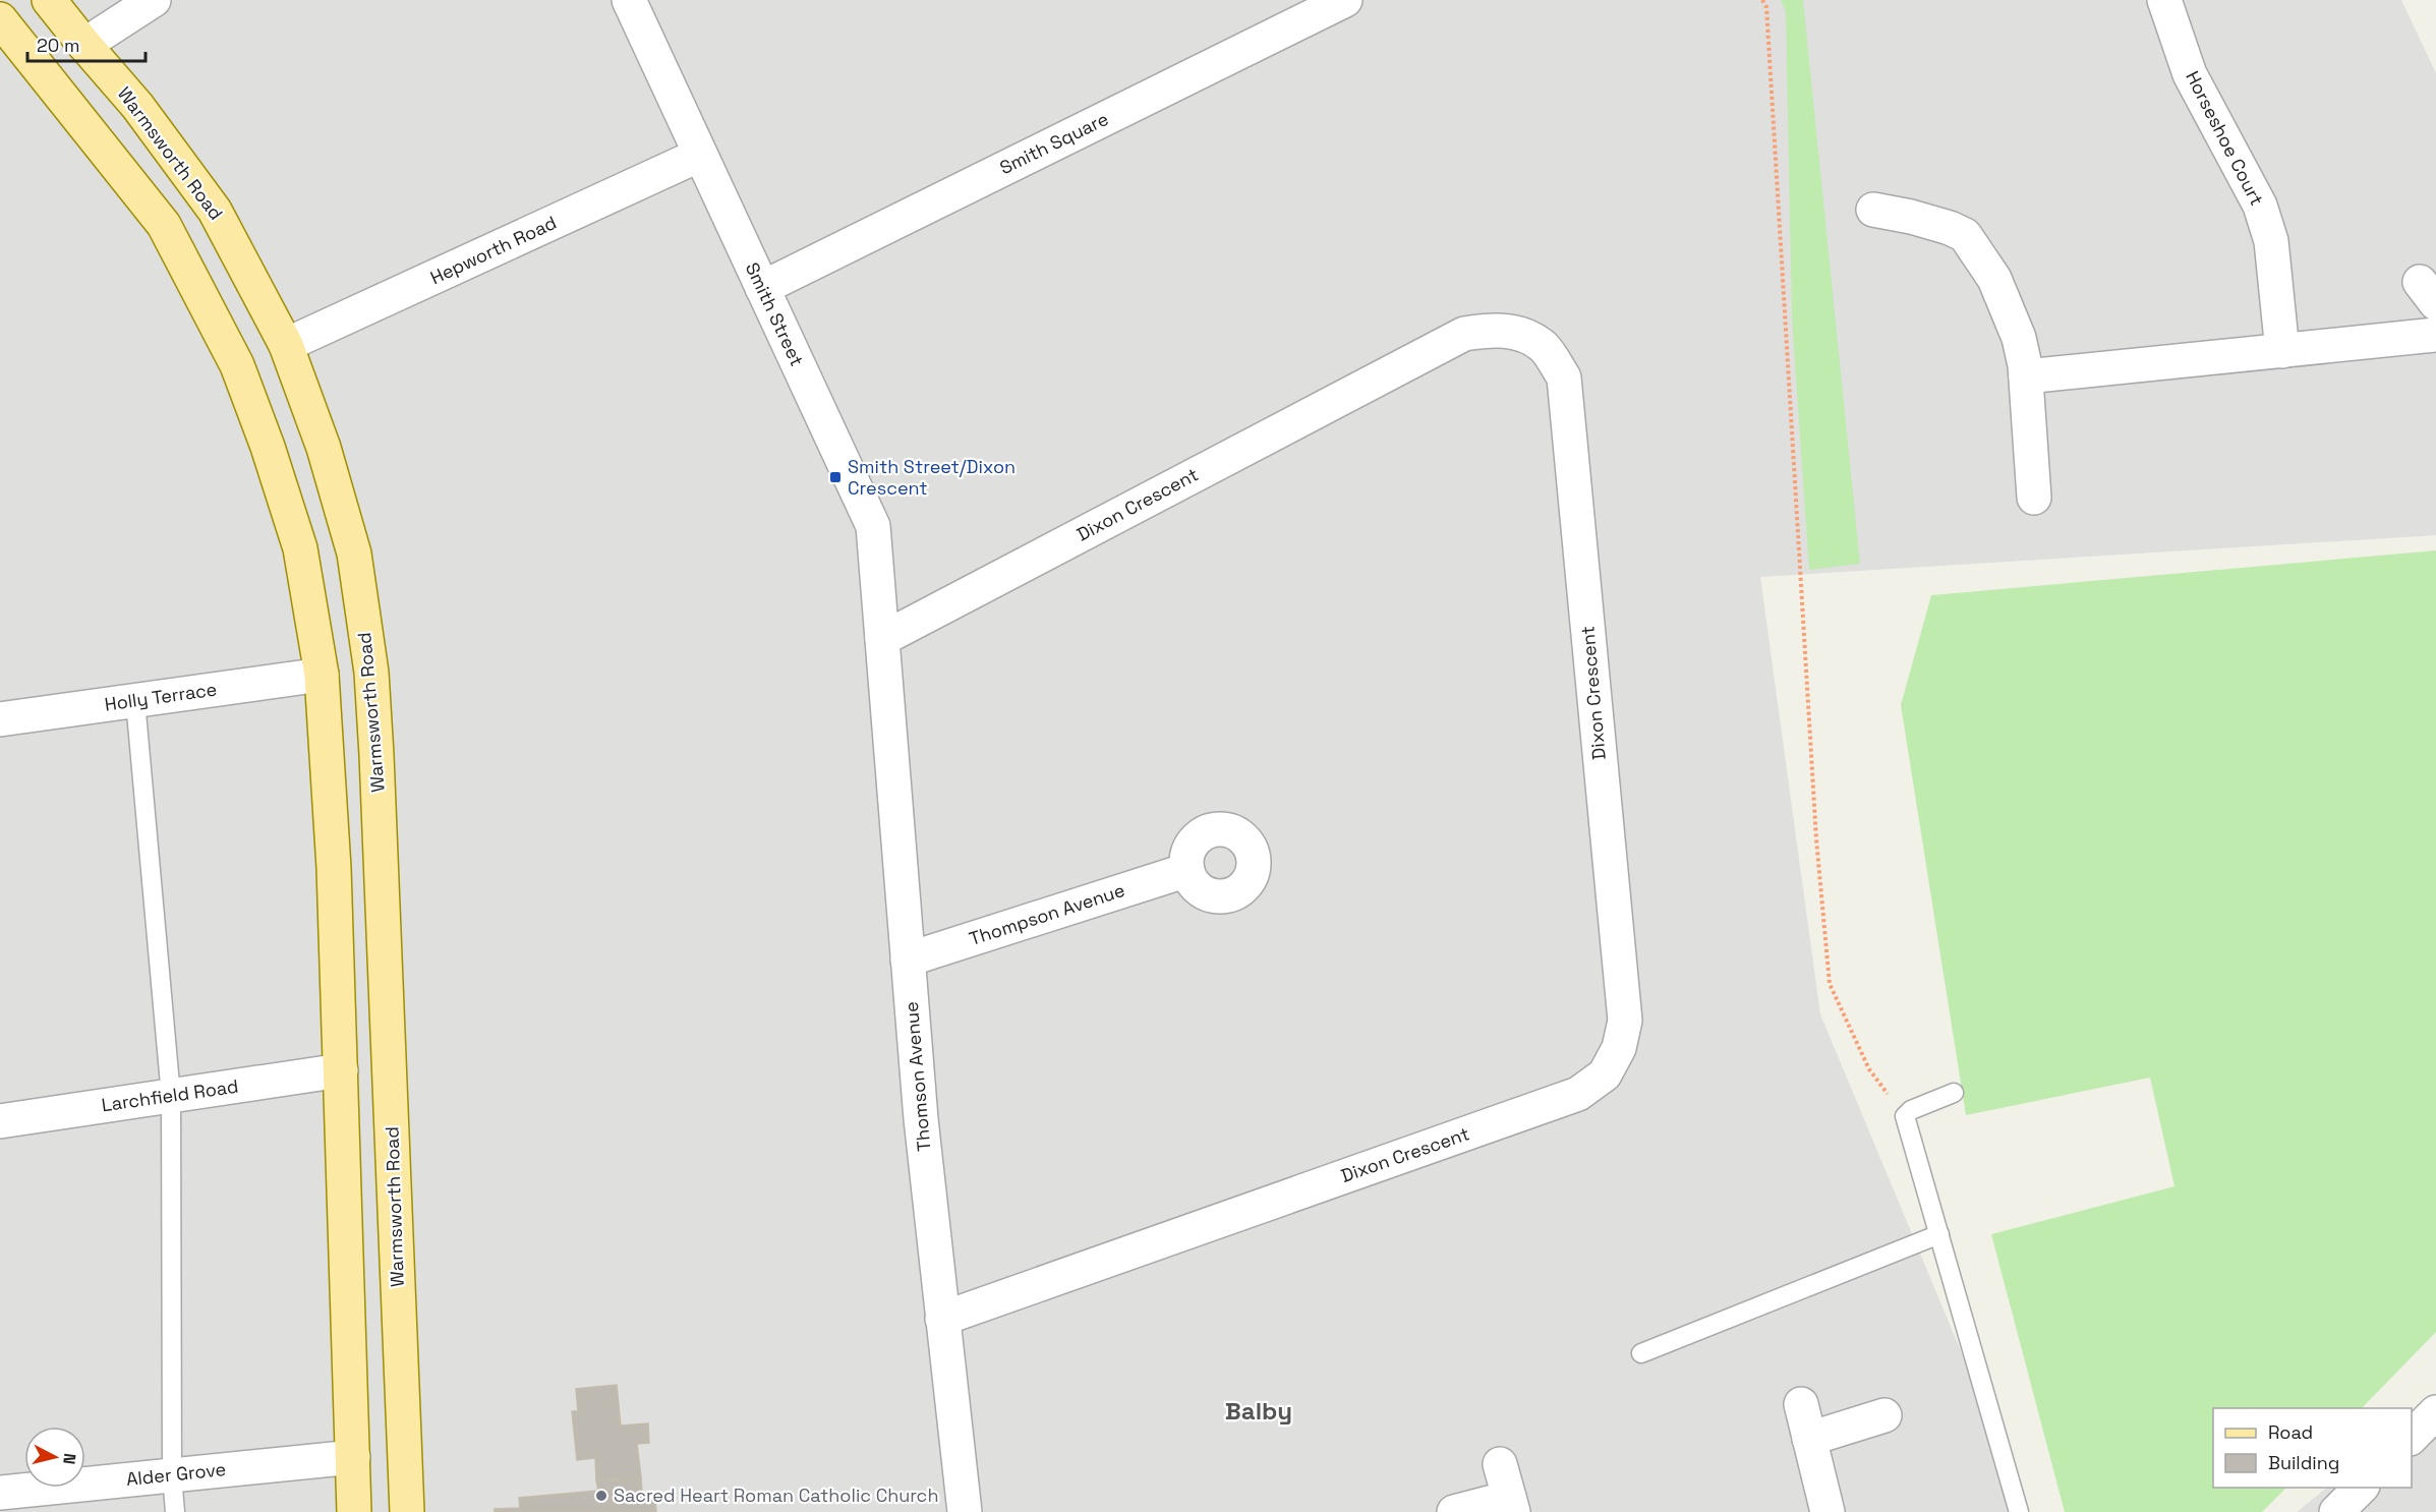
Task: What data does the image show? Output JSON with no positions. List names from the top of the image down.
{
  "streets": {
    "main road": ["Warmsworth Road"],
    "street": [
      "Horseshoe Court",
      "Smith Square",
      "Hepworth Road",
      "Smith Street",
      "Dixon Crescent",
      "Holly Terrace",
      "Thompson Avenue",
      "Thomson Avenue",
      "Larchfield Road",
      "Alder Grove"
    ]
  },
  "crossings": [
    ["Smith Square", "Smith Street"],
    ["Warmsworth Road", "Hepworth Road"],
    ["Hepworth Road", "Smith Street"],
    ["Smith Street", "Dixon Crescent"],
    ["Smith Street", "Thomson Avenue"],
    ["Dixon Crescent", "Thomson Avenue"],
    ["Thompson Avenue", "Thomson Avenue"]
  ],
  "districts": ["Balby"],
  "places": {
    "transit": ["Smith Street/Dixon Crescent"],
    "other": ["Sacred Heart Roman Catholic Church"]
  },
  "legend": ["Road", "Building"],
  "scale_bar": "20 m",
  "north": "right"
}
